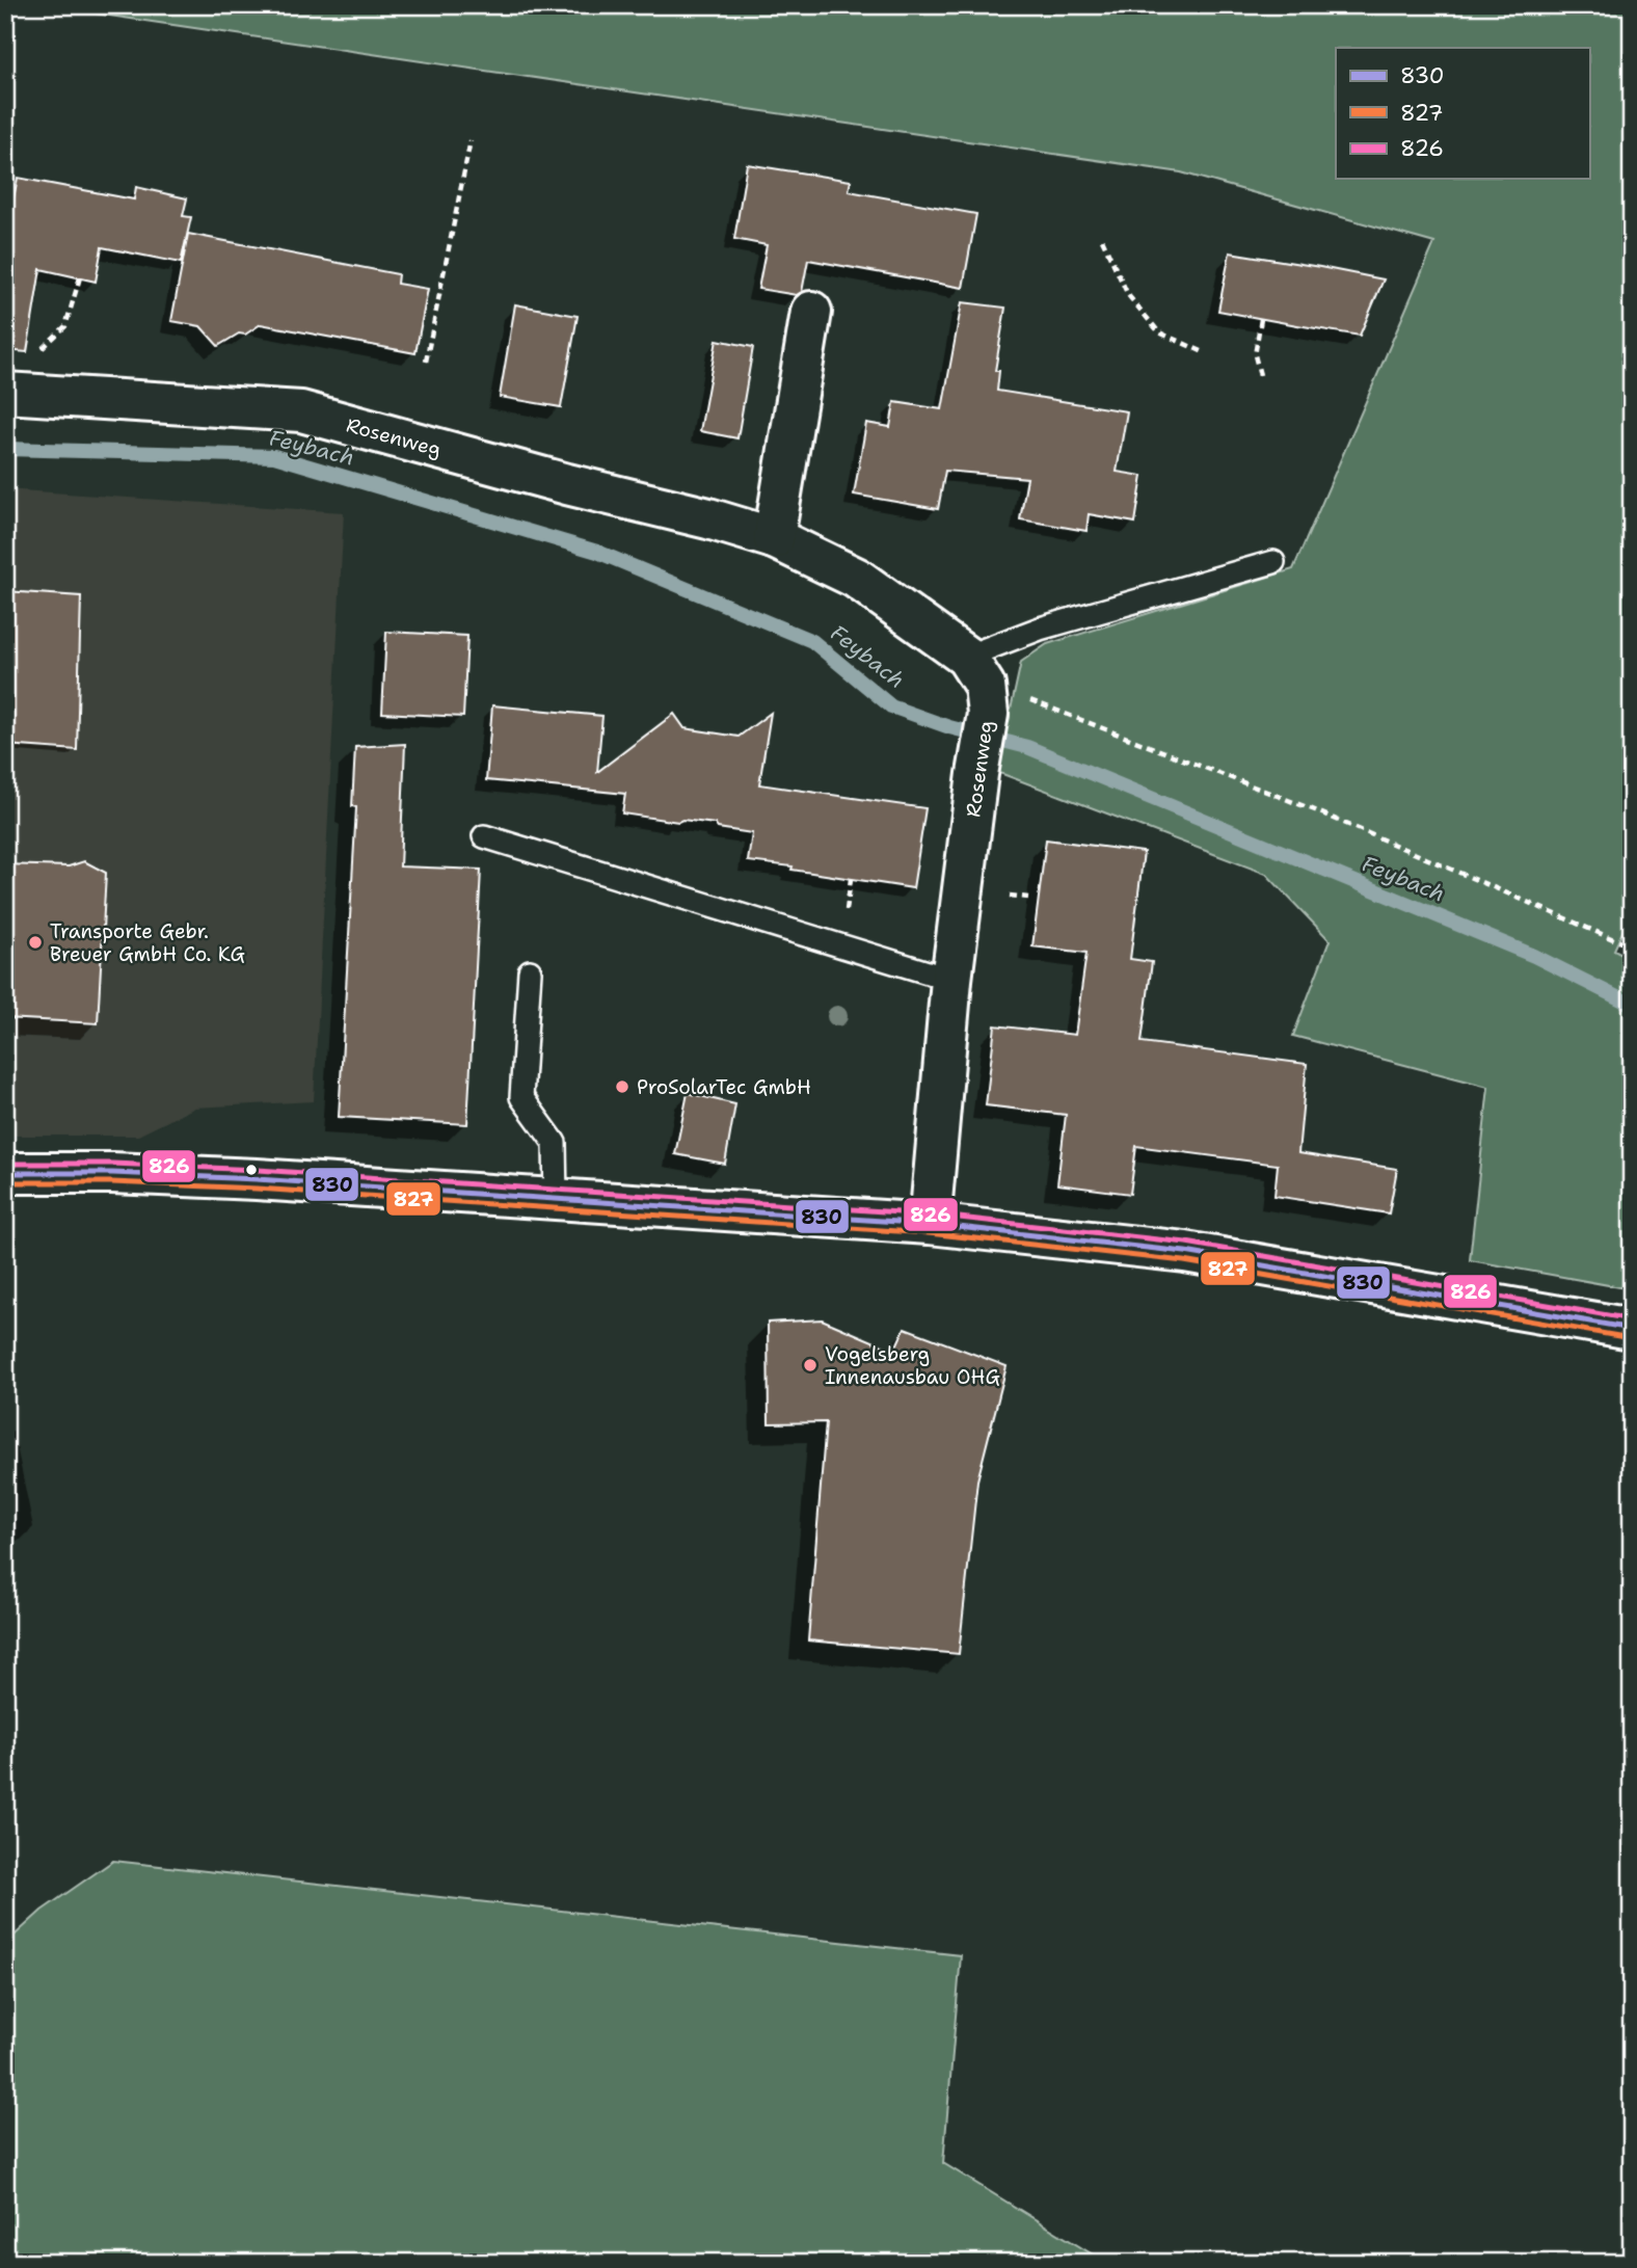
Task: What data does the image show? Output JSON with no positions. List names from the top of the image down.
{
  "streets": {
    "street": ["Rosenweg"]
  },
  "water": ["Feybach"],
  "places": ["Transporte Gebr. Breuer GmbH Co. KG", "ProSolarTec GmbH", "Vogelsberg Innenausbau OHG"],
  "lines": ["transit line 826", "transit line 830", "transit line 827"],
  "legend": ["830", "827", "826"]
}
